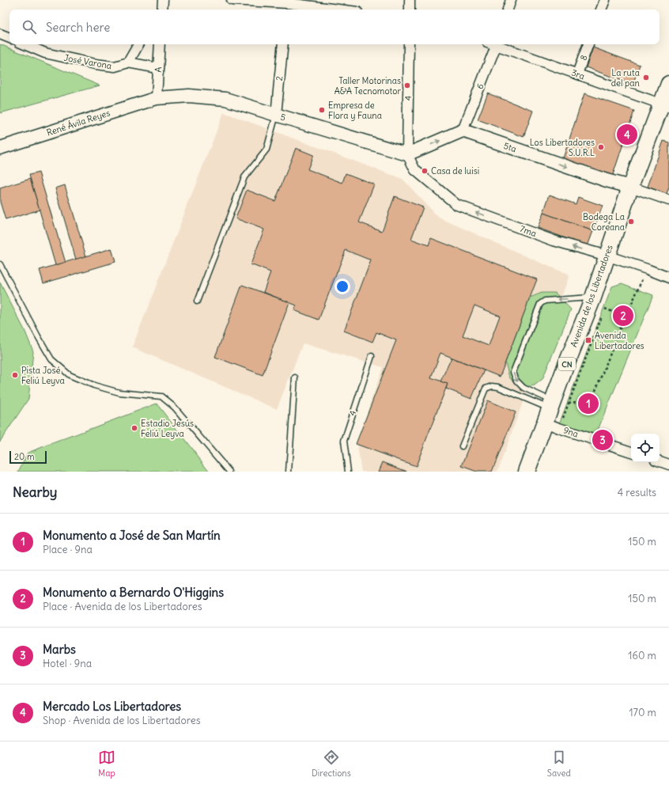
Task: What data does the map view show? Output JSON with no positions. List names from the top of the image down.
{
  "streets": {
    "main road": ["Avenida de los Libertadores", "CN"],
    "street": [
      "8",
      "José Varona",
      "A",
      "3ra",
      "2",
      "6",
      "4",
      "5",
      "René Ávila Reyes",
      "5ta",
      "7ma",
      "9na"
    ]
  },
  "crossings": [
    ["8", "3ra"],
    ["José Varona", "A"],
    ["A", "5"],
    ["A", "René Ávila Reyes"],
    ["3ra", "Avenida de los Libertadores"],
    ["2", "5"],
    ["6", "5ta"],
    ["4", "5"],
    ["4", "7ma"],
    ["5", "René Ávila Reyes"],
    ["5", "7ma"],
    ["5ta", "Avenida de los Libertadores"],
    ["7ma", "Avenida de los Libertadores"],
    ["Avenida de los Libertadores", "9na"]
  ],
  "one_way": ["5ta", "7ma"],
  "places": {
    "other": [
      "La ruta del pan",
      "Taller Motorinas A&A Tecnomotor",
      "Empresa de Flora y Fauna",
      "Los Libertadores S.U.R.L",
      "Casa de luisi",
      "Bodega La Coreana",
      "Pista José Feliú Leyva",
      "Estadio Jesús Feliú Leyva"
    ],
    "transit": ["Avenida Libertadores"]
  },
  "scale_bar": "20 m",
  "page": {
    "search": "Search here",
    "pins": [
      "4",
      "2",
      "1",
      "3"
    ],
    "scale": "20 m",
    "heading": ["Nearby", "4 results"],
    "list": [
      {
        "mark": "1",
        "name": "Monumento a José de San Martín",
        "note": "Place · 9na",
        "value": "150 m"
      },
      {
        "mark": "2",
        "name": "Monumento a Bernardo O'Higgins",
        "note": "Place · Avenida de los Libertadores",
        "value": "150 m"
      },
      {
        "mark": "3",
        "name": "Marbs",
        "note": "Hotel · 9na",
        "value": "160 m"
      },
      {
        "mark": "4",
        "name": "Mercado Los Libertadores",
        "note": "Shop · Avenida de los Libertadores",
        "value": "170 m"
      }
    ],
    "nav": ["Map", "Directions", "Saved"]
  }
}
